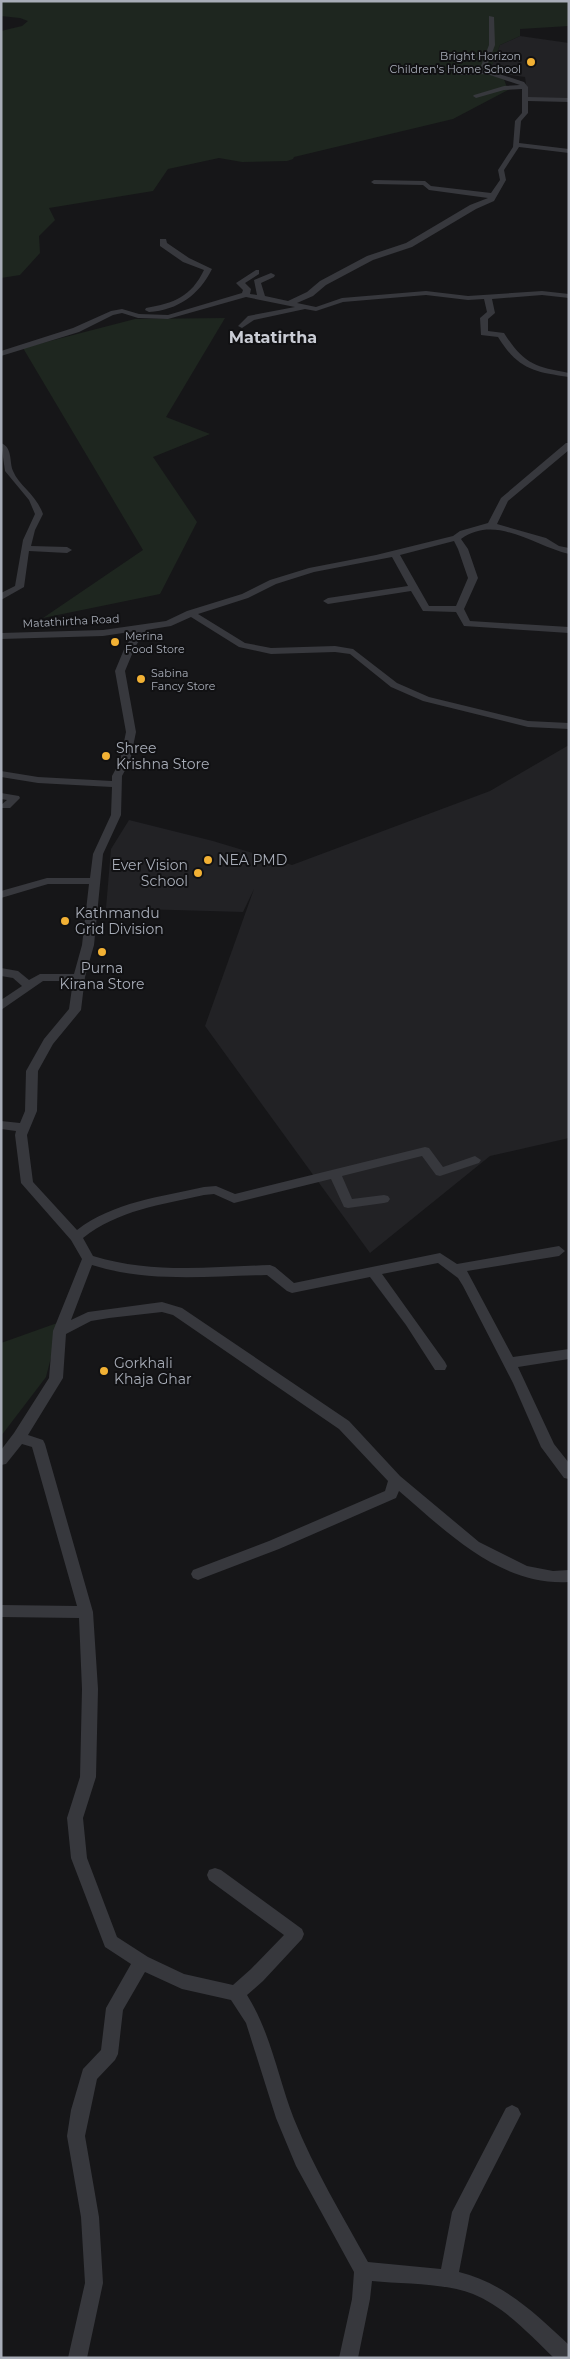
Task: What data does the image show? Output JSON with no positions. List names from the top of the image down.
{
  "streets": {
    "street": ["Matathirtha Road"]
  },
  "districts": ["Matatirtha"],
  "places": [
    "Bright Horizon Children's Home School",
    "Merina Food Store",
    "Sabina Fancy Store",
    "Shree Krishna Store",
    "NEA PMD",
    "Ever Vision School",
    "Kathmandu Grid Division",
    "Purna Kirana Store",
    "Gorkhali Khaja Ghar"
  ]
}
